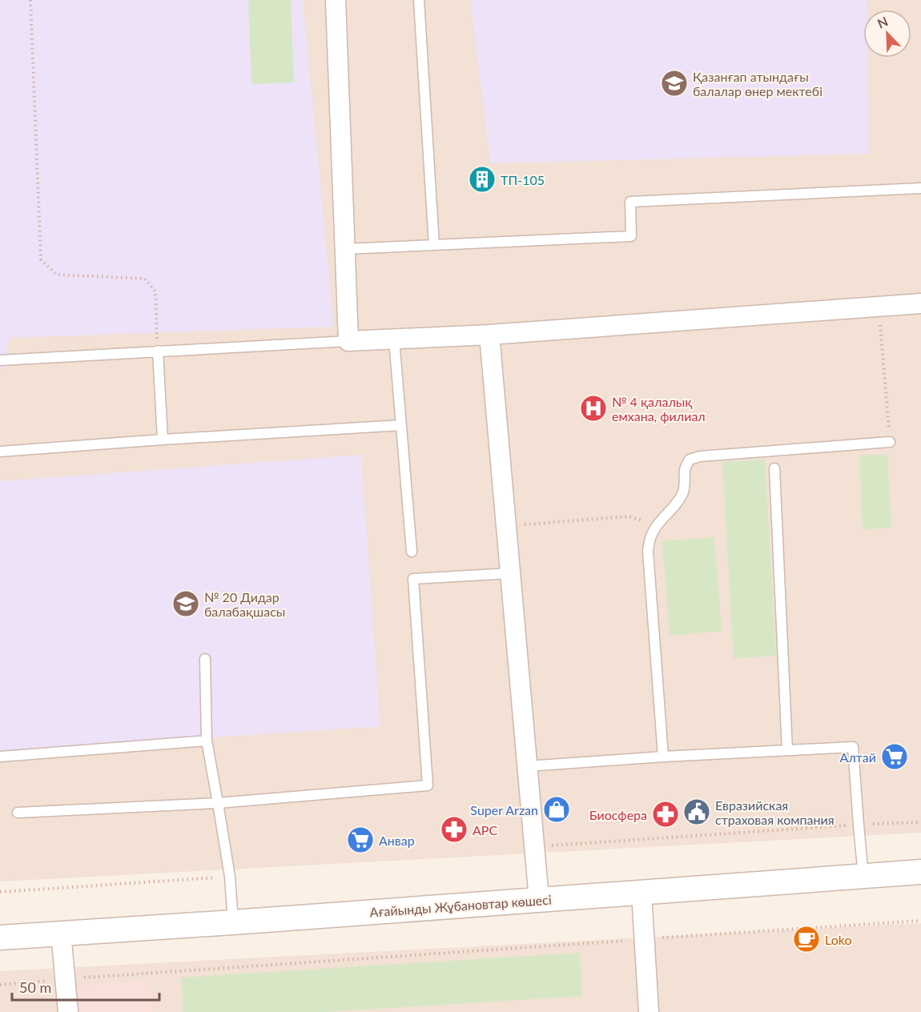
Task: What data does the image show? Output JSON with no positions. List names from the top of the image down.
{
  "streets": {
    "street": ["Ағайынды Жұбановтар көшесі"]
  },
  "places": {
    "school or university": ["Қазанғап атындағы балалар өнер мектебі", "№ 20 Дидар балабақшасы"],
    "building": ["ТП-105"],
    "hospital": ["№ 4 қалалық емхана, филиал"],
    "supermarket": ["Алтай", "Анвар"],
    "shop": ["Super Arzan"],
    "public building": ["Евразийская страховая компания"],
    "pharmacy": ["Биосфера", "АРС"],
    "cafe": ["Loko"]
  },
  "scale_bar": "50 m",
  "north": "top left"
}
